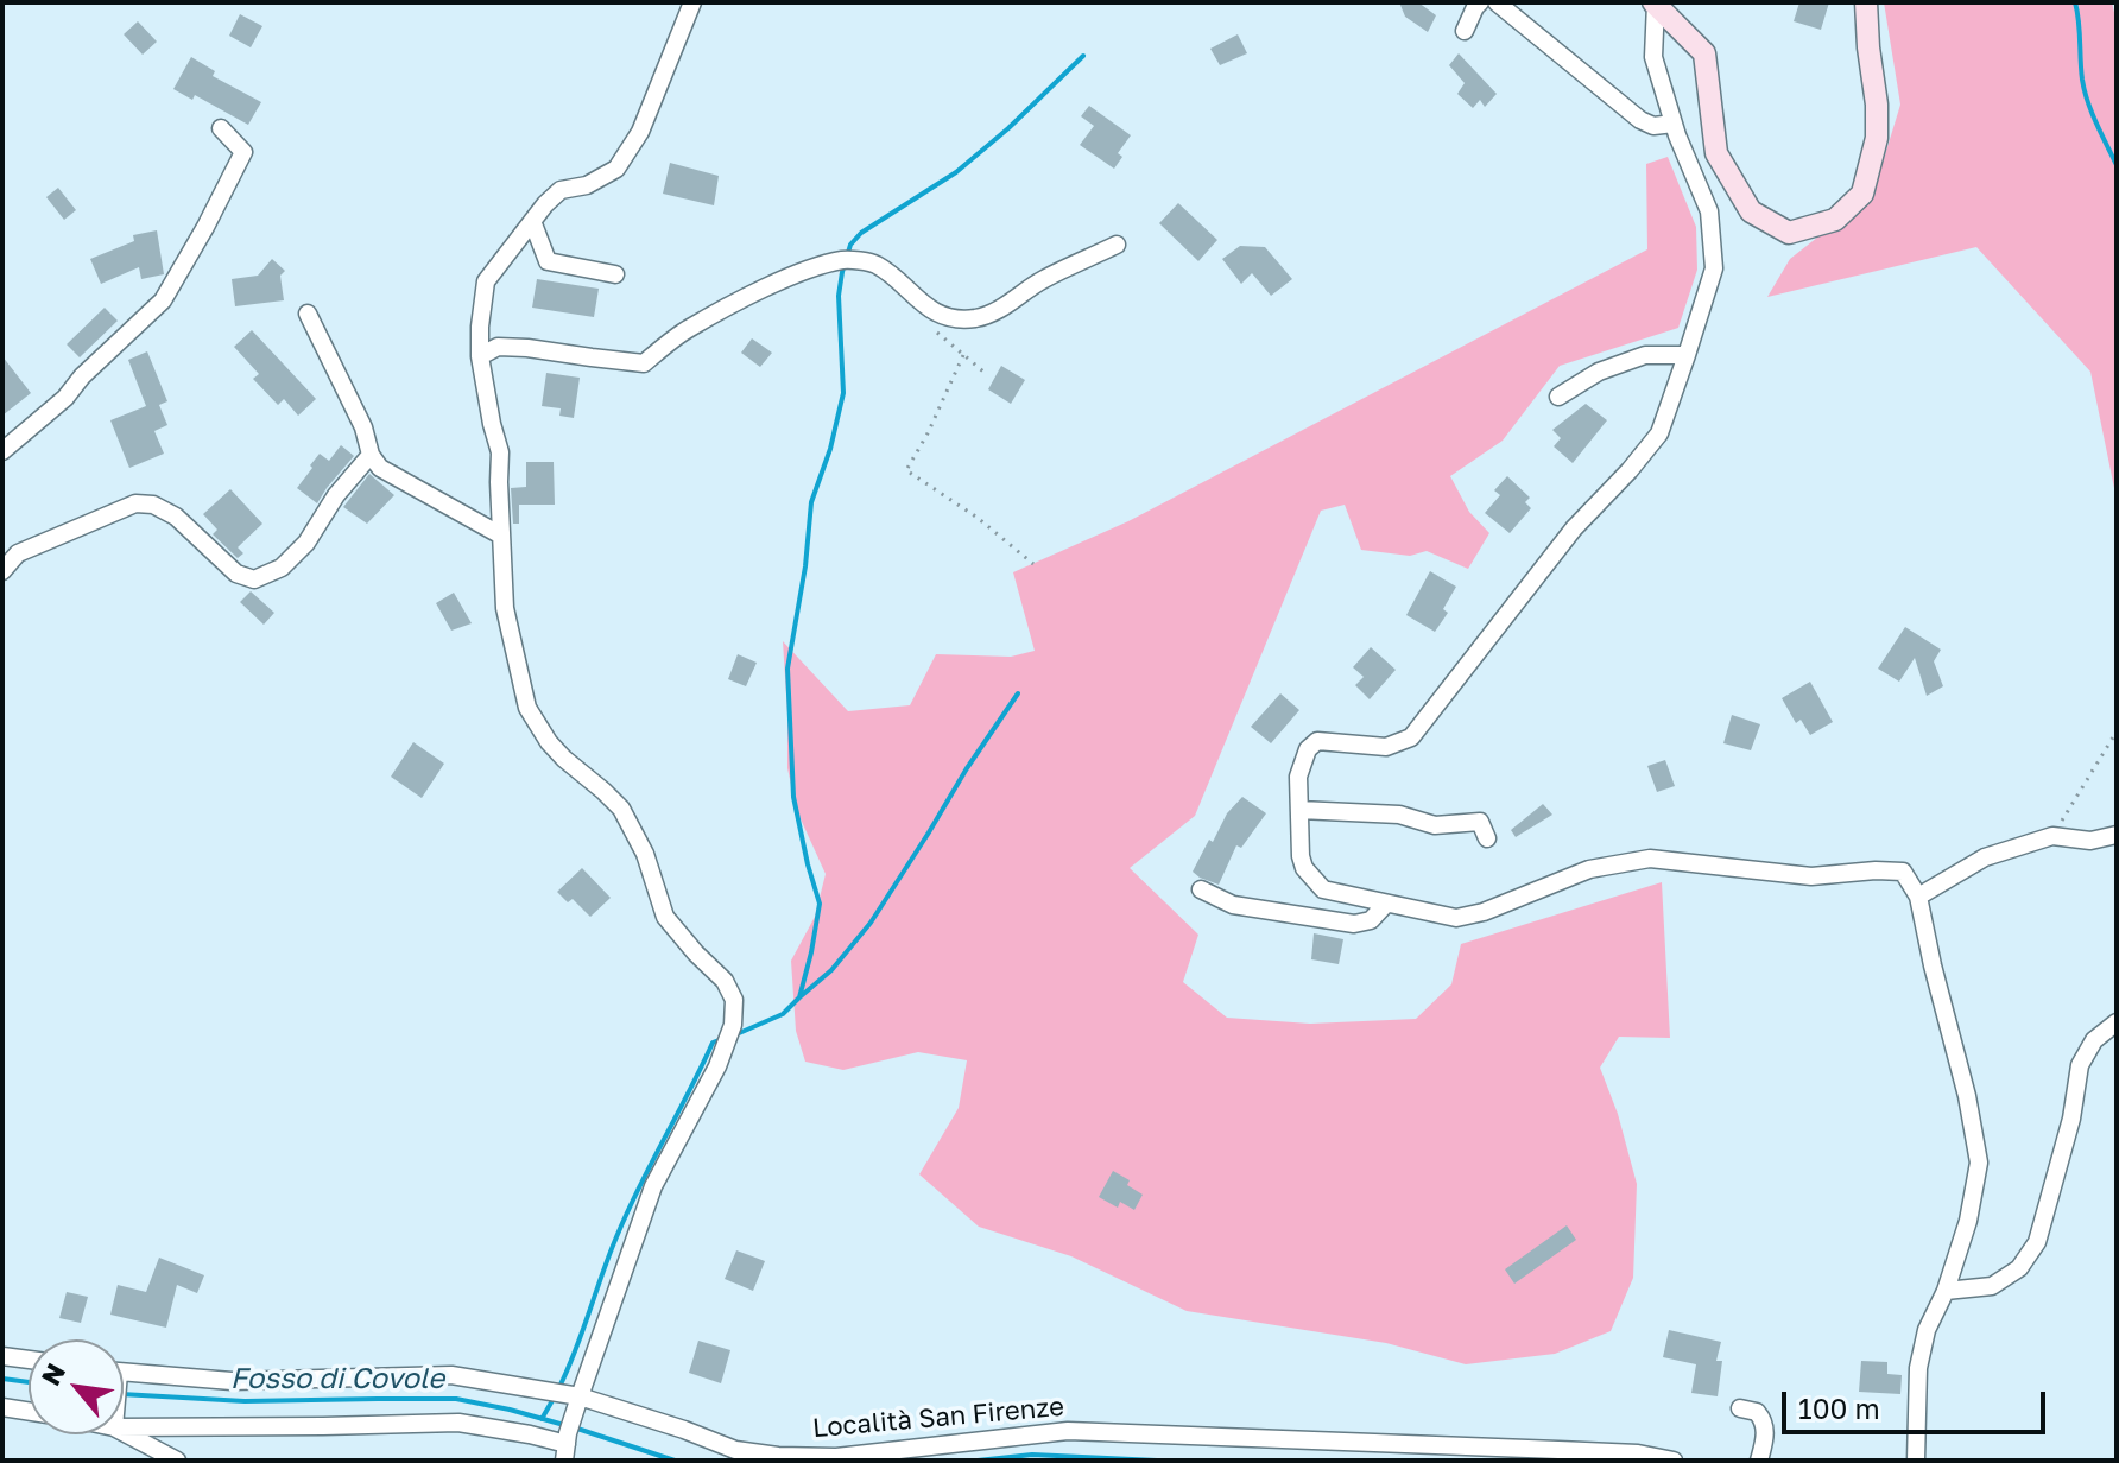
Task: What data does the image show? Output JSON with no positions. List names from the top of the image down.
{
  "streets": {
    "street": ["Località San Firenze"]
  },
  "water": ["Fosso di Covole"],
  "scale_bar": "100 m",
  "north": "top left"
}
